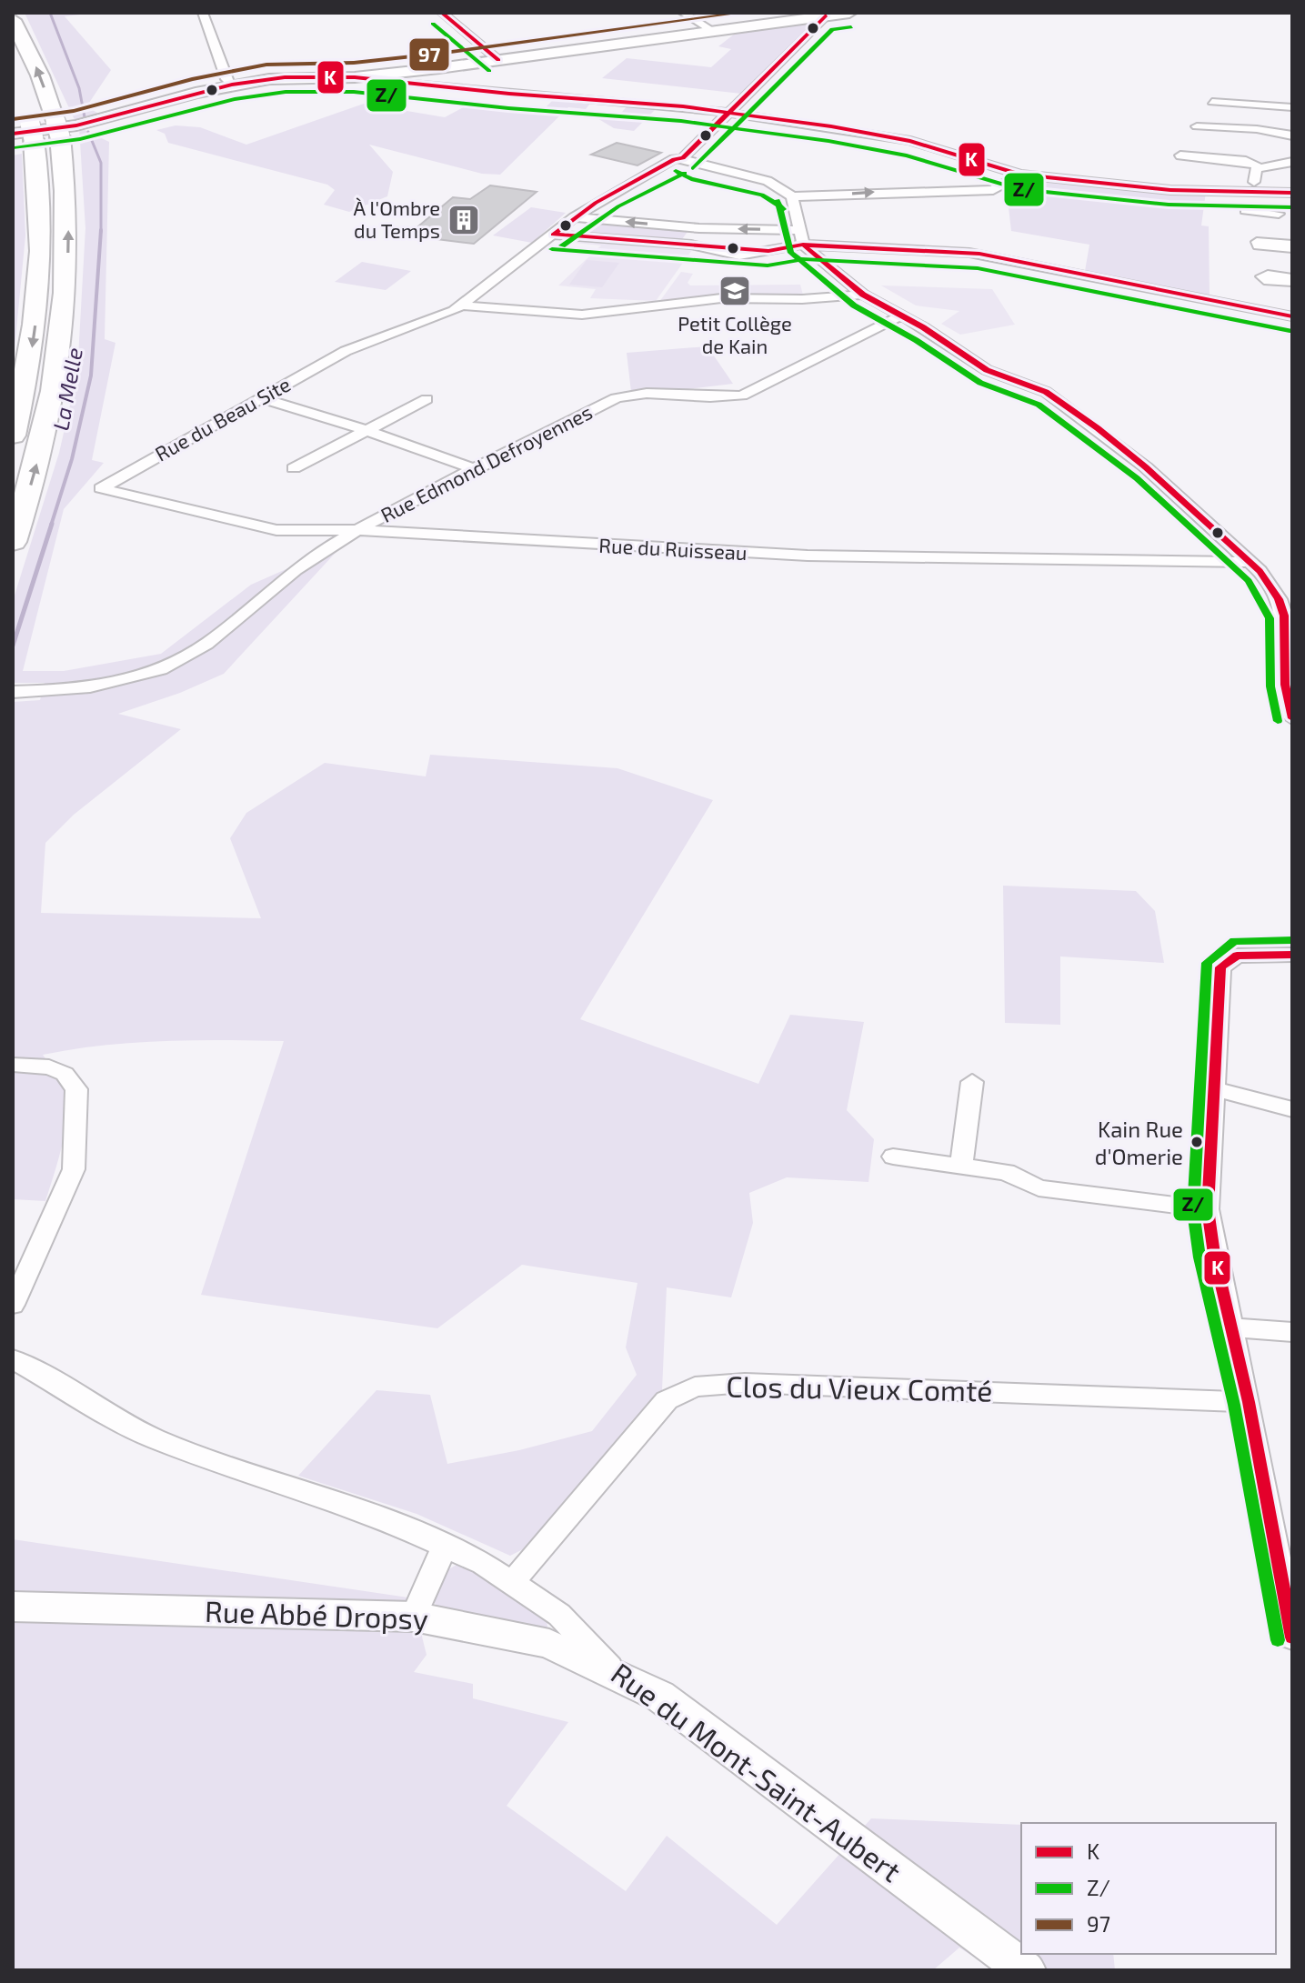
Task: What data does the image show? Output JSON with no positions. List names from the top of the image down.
{
  "streets": {
    "street": [
      "Rue du Beau Site",
      "Rue Edmond Defroyennes",
      "Rue du Ruisseau",
      "Clos du Vieux Comté",
      "Rue Abbé Dropsy",
      "Rue du Mont-Saint-Aubert"
    ]
  },
  "crossings": [
    ["Rue du Beau Site", "Rue du Ruisseau"],
    ["Rue Edmond Defroyennes", "Rue du Ruisseau"],
    ["Clos du Vieux Comté", "Rue du Mont-Saint-Aubert"],
    ["Rue Abbé Dropsy", "Rue du Mont-Saint-Aubert"]
  ],
  "water": ["La Melle"],
  "places": {
    "building": ["À l'Ombre du Temps"],
    "school or university": ["Petit Collège de Kain"],
    "other": ["Kain Rue d'Omerie"]
  },
  "lines": ["transit line K", "transit line 97", "transit line Z/"],
  "legend": ["K", "Z/", "97"]
}
